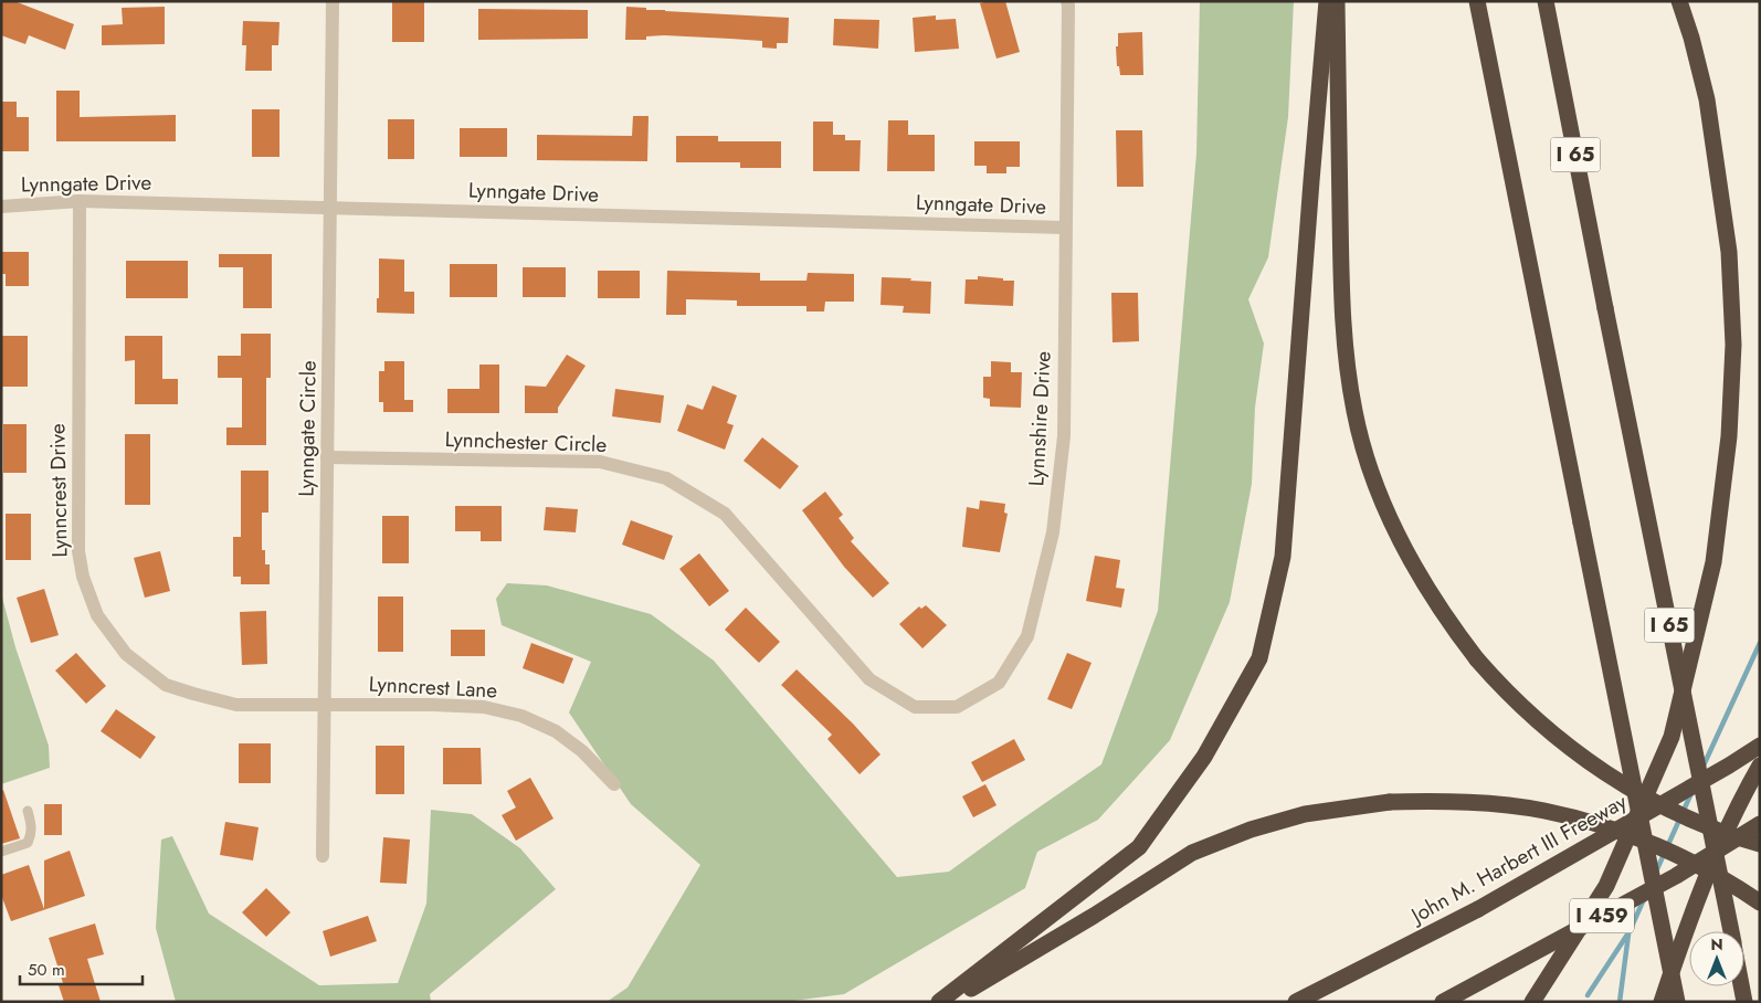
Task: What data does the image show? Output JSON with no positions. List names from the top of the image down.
{
  "streets": {
    "highway": ["I 65", "John M. Harbert III Freeway", "I 459"],
    "street": [
      "Lynngate Drive",
      "Lynnshire Drive",
      "Lynngate Circle",
      "Lynnchester Circle",
      "Lynncrest Drive",
      "Lynncrest Lane"
    ]
  },
  "crossings": [
    ["Lynngate Drive", "Lynnshire Drive"],
    ["Lynngate Drive", "Lynngate Circle"],
    ["Lynngate Drive", "Lynncrest Drive"],
    ["Lynnshire Drive", "Lynnchester Circle"],
    ["Lynngate Circle", "Lynnchester Circle"],
    ["Lynngate Circle", "Lynncrest Drive"],
    ["Lynngate Circle", "Lynncrest Lane"],
    ["Lynncrest Drive", "Lynncrest Lane"]
  ],
  "scale_bar": "50 m",
  "north": "top"
}
